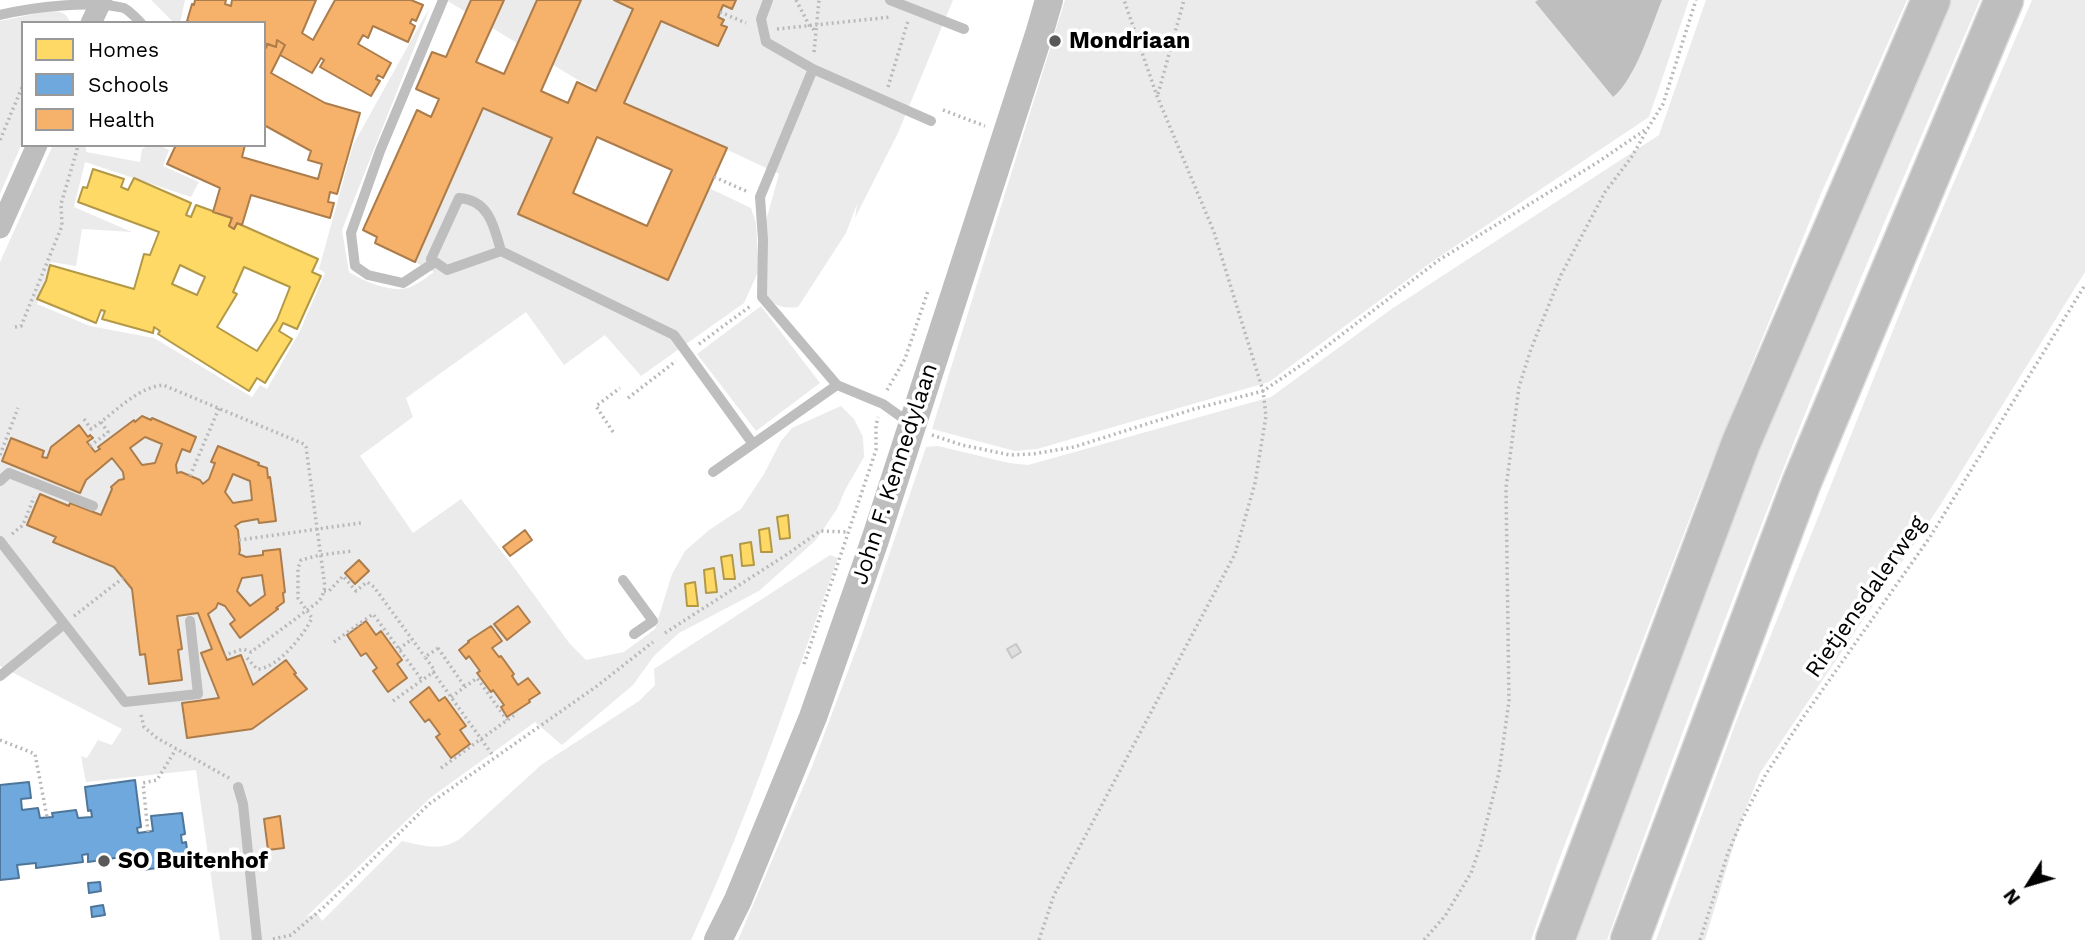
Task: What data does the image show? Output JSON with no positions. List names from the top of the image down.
{
  "streets": {
    "street": ["John F. Kennedylaan"],
    "path": ["Rietjensdalerweg"]
  },
  "places": ["Mondriaan", "SO Buitenhof"],
  "legend": ["Homes", "Schools", "Health"],
  "north": "bottom left"
}
